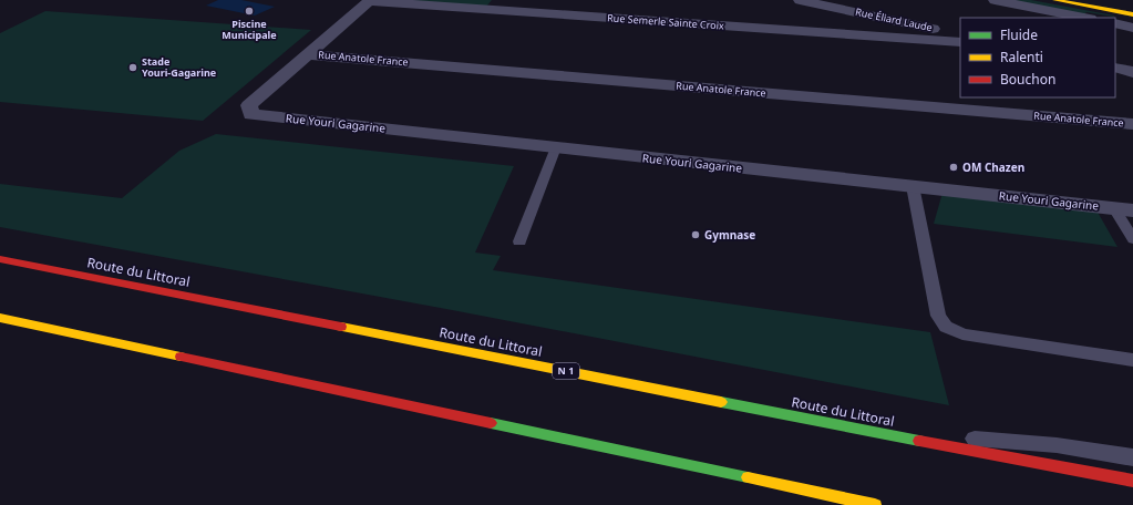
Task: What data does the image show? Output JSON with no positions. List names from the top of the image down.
{
  "streets": {
    "main road": ["Route du Littoral", "N 1"],
    "street": [
      "Rue Éliard Laude",
      "Rue Semerle Sainte Croix",
      "Rue Anatole France",
      "Rue Youri Gagarine"
    ]
  },
  "crossings": [
    ["Rue Anatole France", "Rue Youri Gagarine"]
  ],
  "places": [
    "Piscine Municipale",
    "Stade Youri-Gagarine",
    "OM Chazen",
    "Gymnase"
  ],
  "legend": ["Fluide", "Ralenti", "Bouchon"]
}
